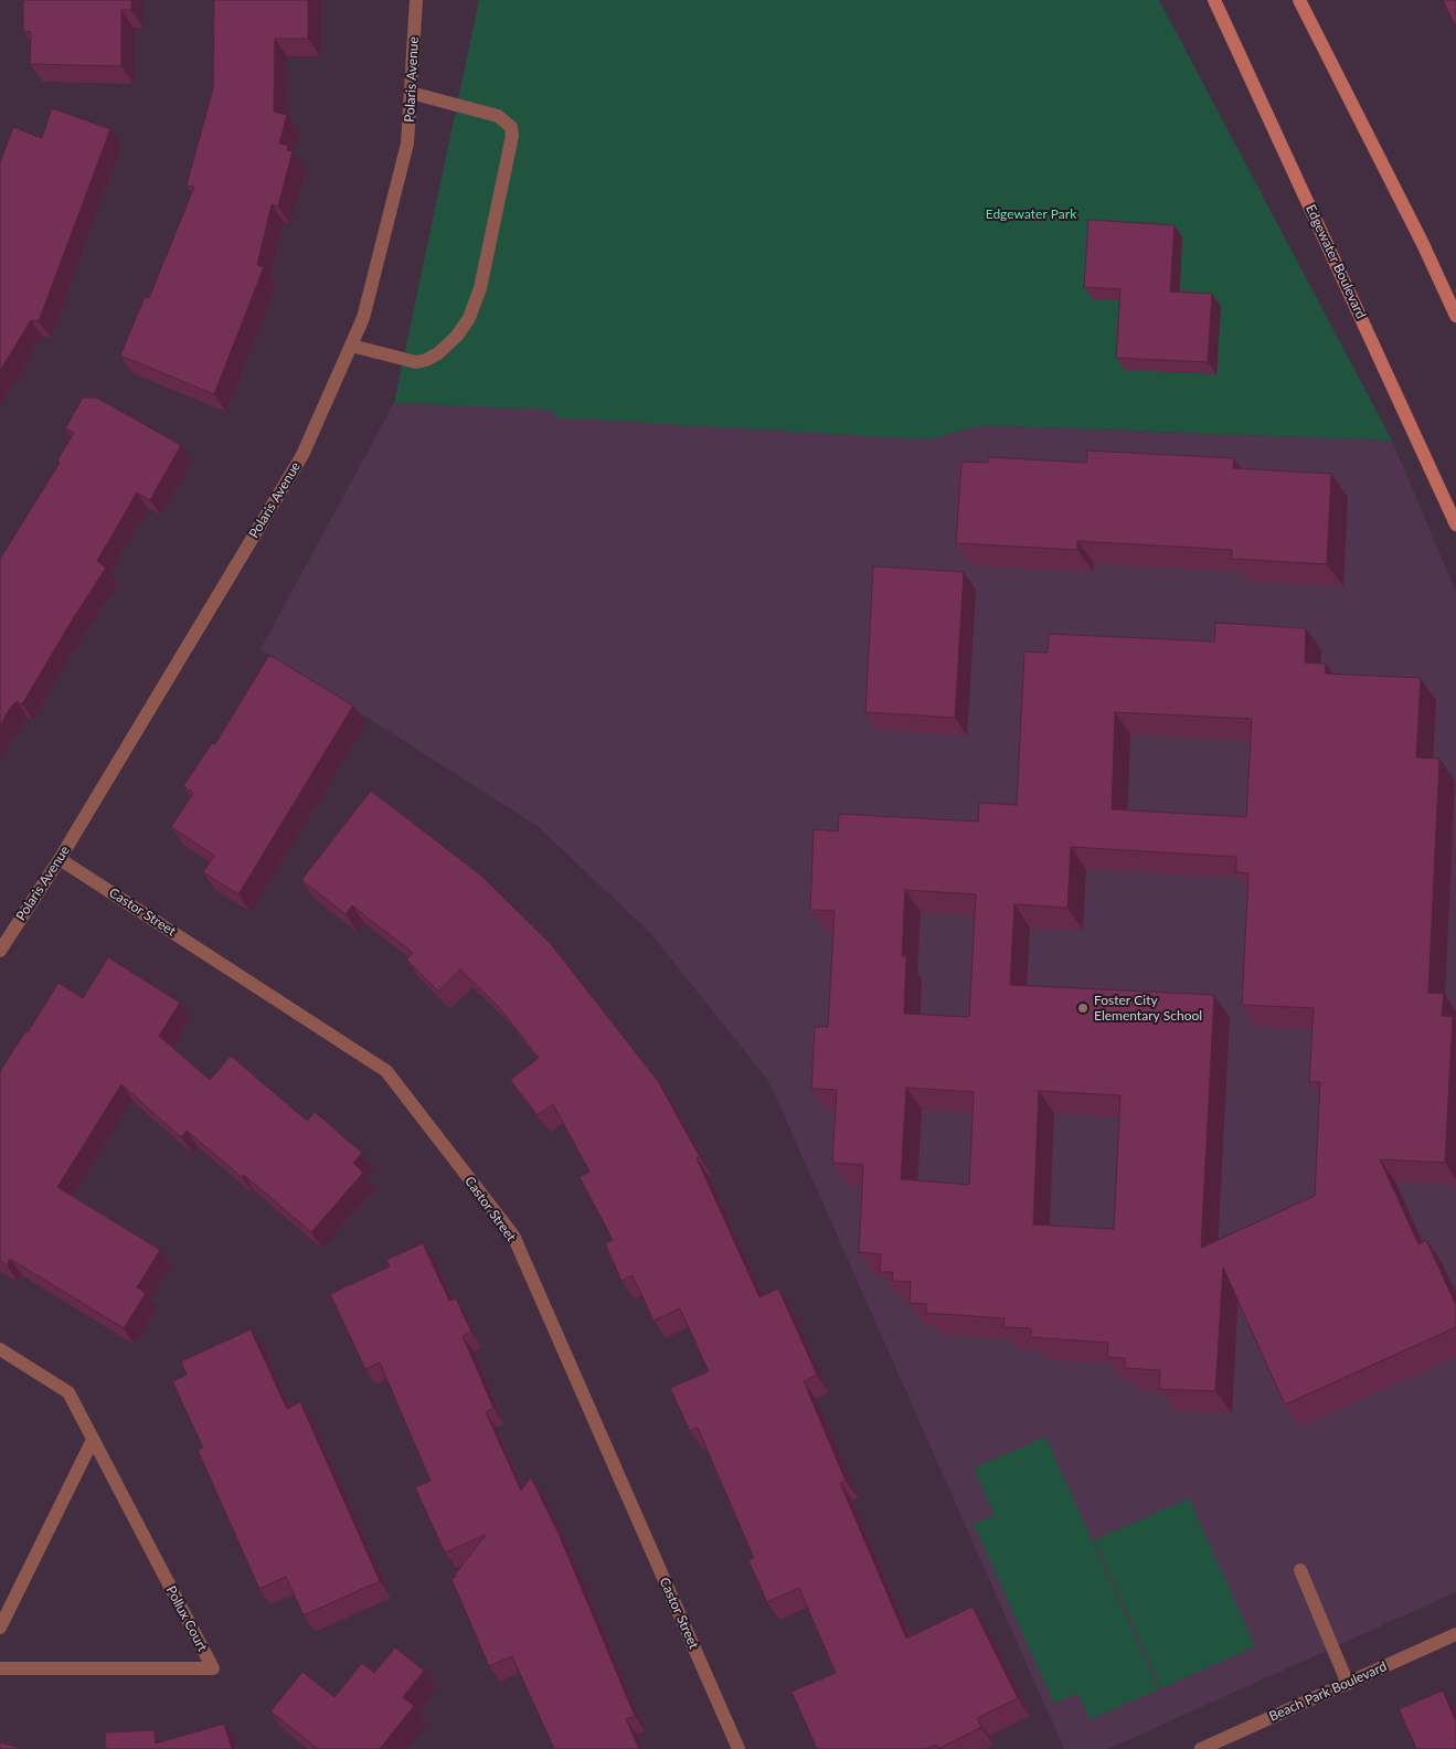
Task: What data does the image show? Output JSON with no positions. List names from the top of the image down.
{
  "streets": {
    "main road": ["Edgewater Boulevard"],
    "street": [
      "Polaris Avenue",
      "Castor Street",
      "Pollux Court",
      "Beach Park Boulevard"
    ]
  },
  "crossings": [
    ["Polaris Avenue", "Castor Street"]
  ],
  "parks": ["Edgewater Park"],
  "places": ["Foster City Elementary School"]
}
